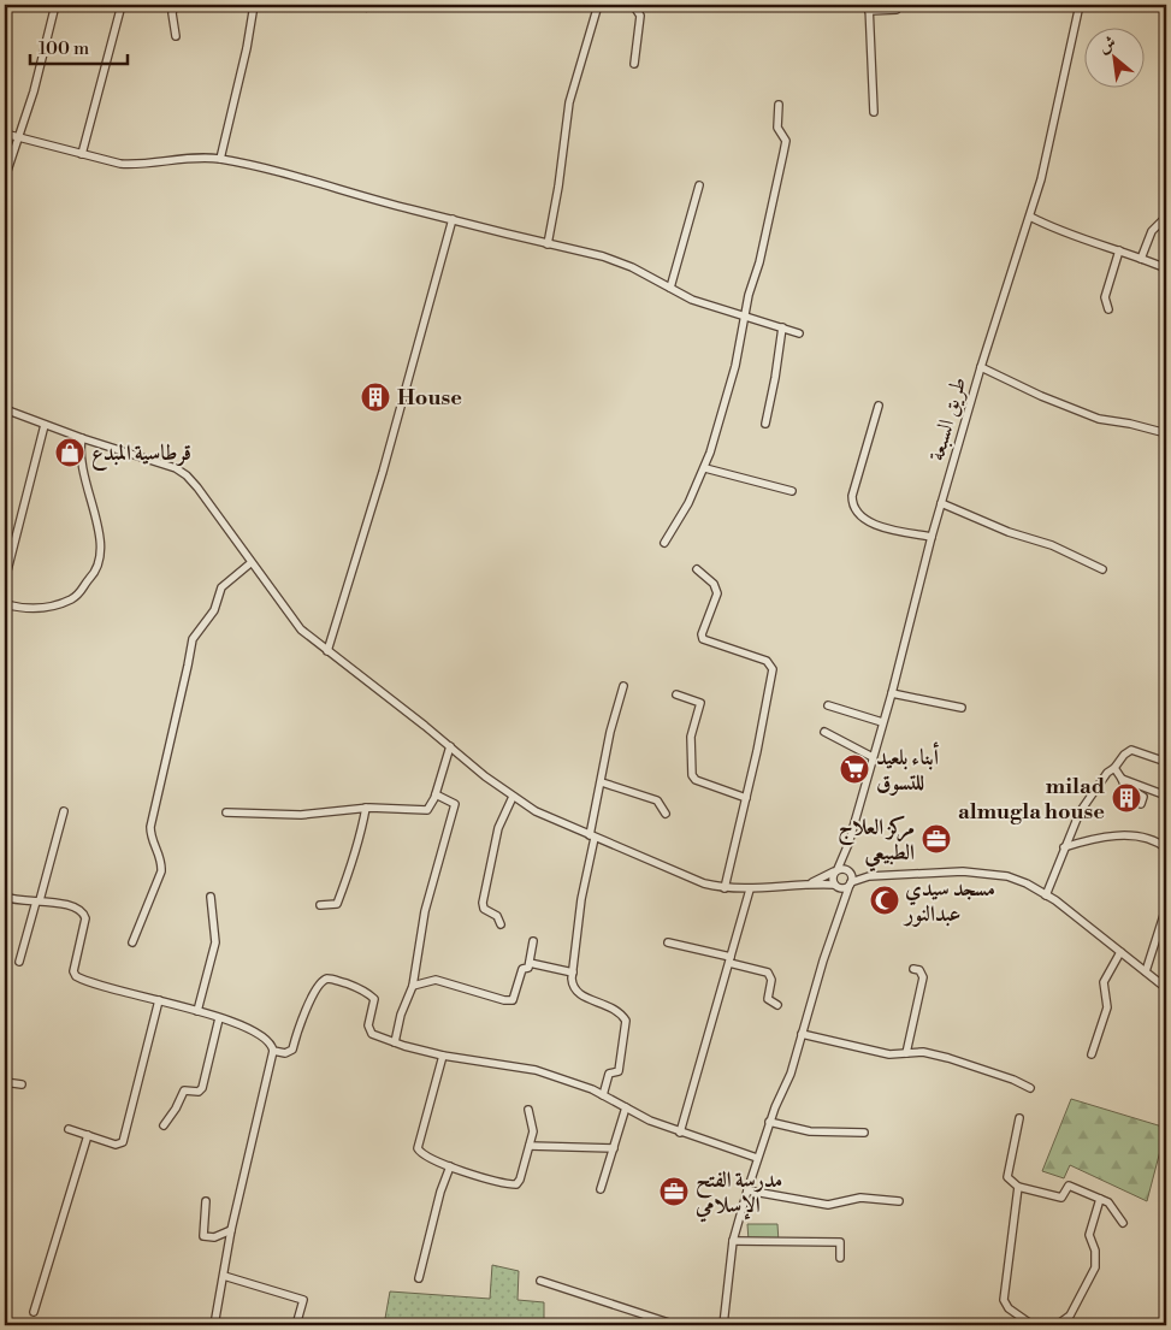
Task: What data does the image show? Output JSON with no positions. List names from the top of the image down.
{
  "streets": {
    "street": ["طريق السبعة"]
  },
  "places": {
    "building": ["House", "milad almugla house"],
    "shop": ["قرطاسية المبدع"],
    "supermarket": ["أبناء بلعيد للتسوق"],
    "office": ["مركز العلاج الطبيعي", "مدرسة الفتح الإسلامي"],
    "mosque": ["مسجد سيدي عبدالنور"]
  },
  "scale_bar": "100 m",
  "north": "top left"
}
